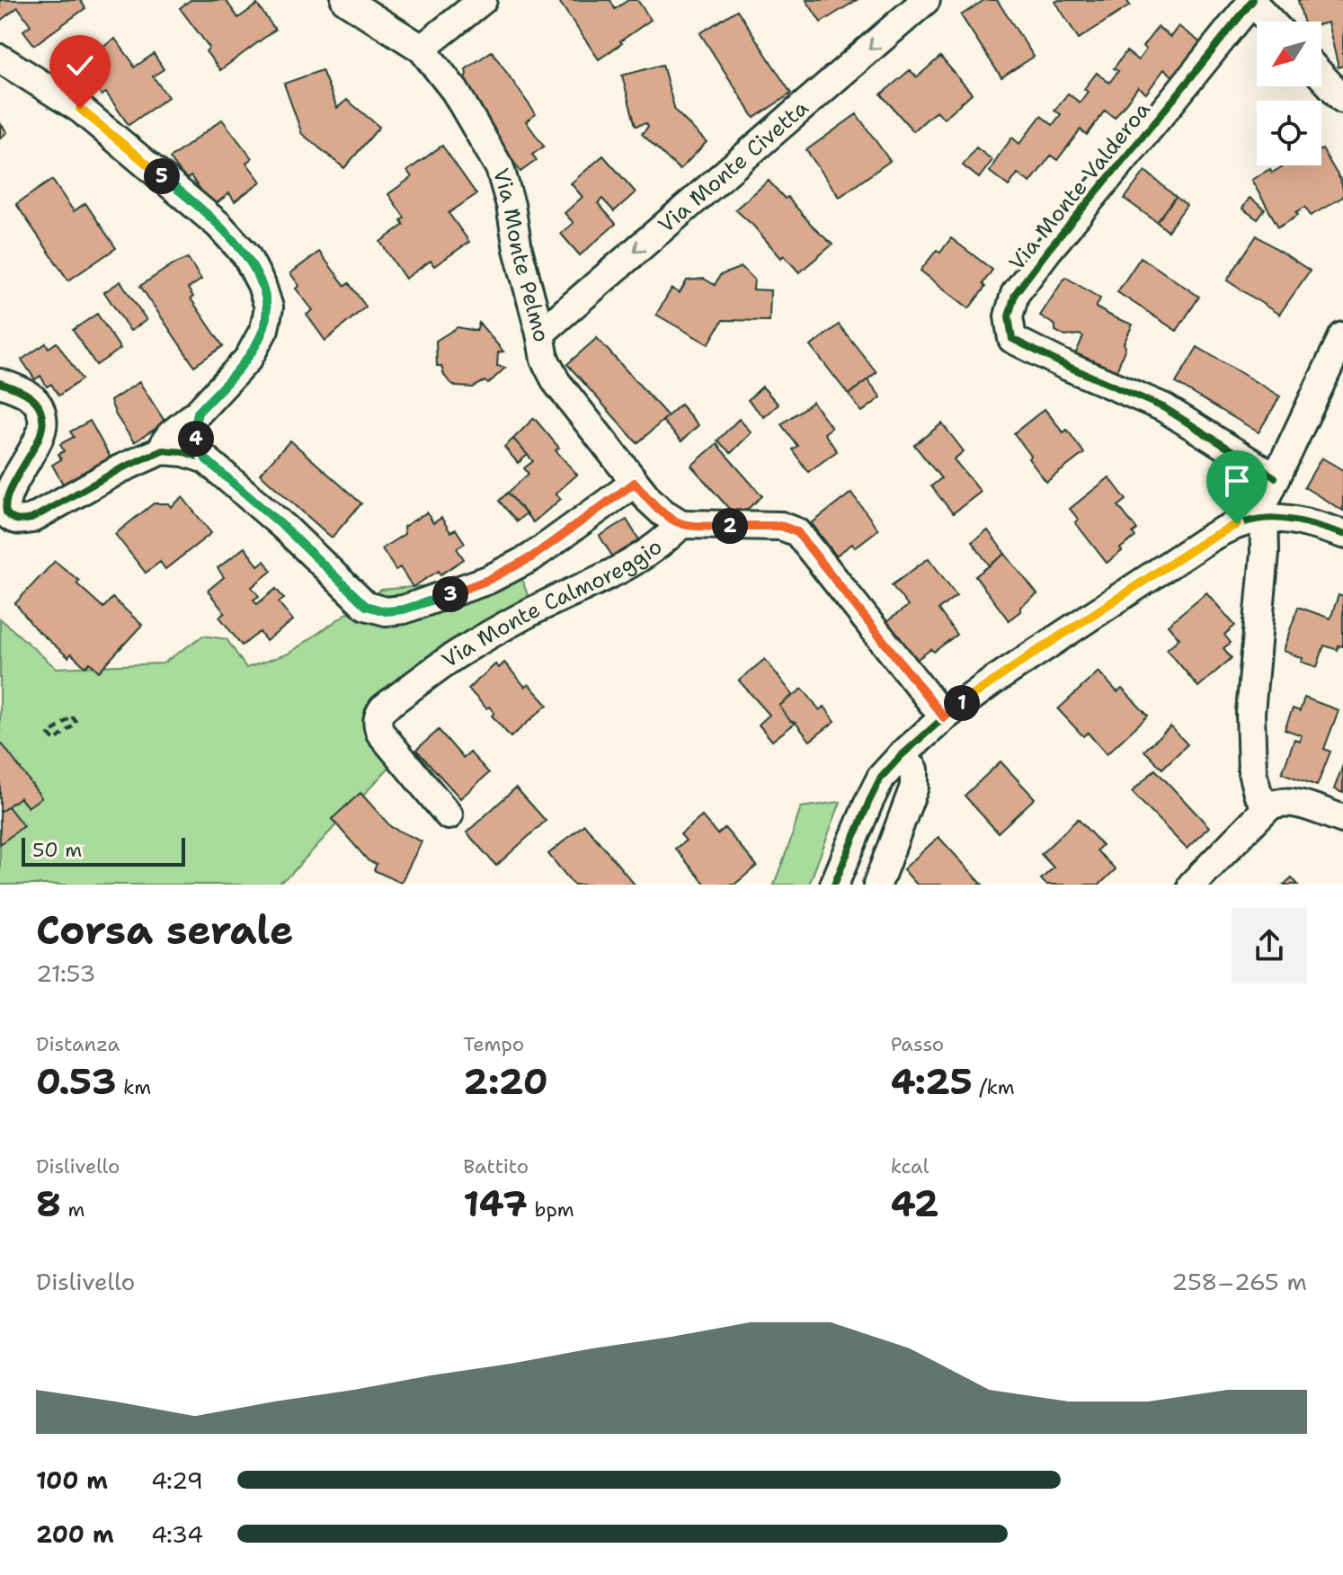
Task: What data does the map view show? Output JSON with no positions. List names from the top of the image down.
{
  "streets": {
    "street": [
      "Via Monte Civetta",
      "Via Monte Valderoa",
      "Via Monte Pelmo",
      "Via Monte Calmoreggio"
    ]
  },
  "crossings": [
    ["Via Monte Civetta", "Via Monte Pelmo"],
    ["Via Monte Pelmo", "Via Monte Calmoreggio"]
  ],
  "one_way": ["Via Monte Civetta"],
  "scale_bar": "50 m",
  "north": "bottom left",
  "page": {
    "pins": [
      "5",
      "4",
      "2",
      "3",
      "1"
    ],
    "scale": "50 m",
    "heading": ["Corsa serale", "21:53"],
    "stats": [
      ["Distanza", "0.53 km"],
      ["Tempo", "2:20"],
      ["Passo", "4:25 /km"],
      ["Dislivello", "8 m"],
      ["Battito", "147 bpm"],
      ["kcal", "42"]
    ],
    "chart": ["Dislivello", "258–265 m"],
    "list": [
      {
        "name": "100 m",
        "note": "4:29"
      },
      {
        "name": "200 m",
        "note": "4:34"
      }
    ]
  }
}
